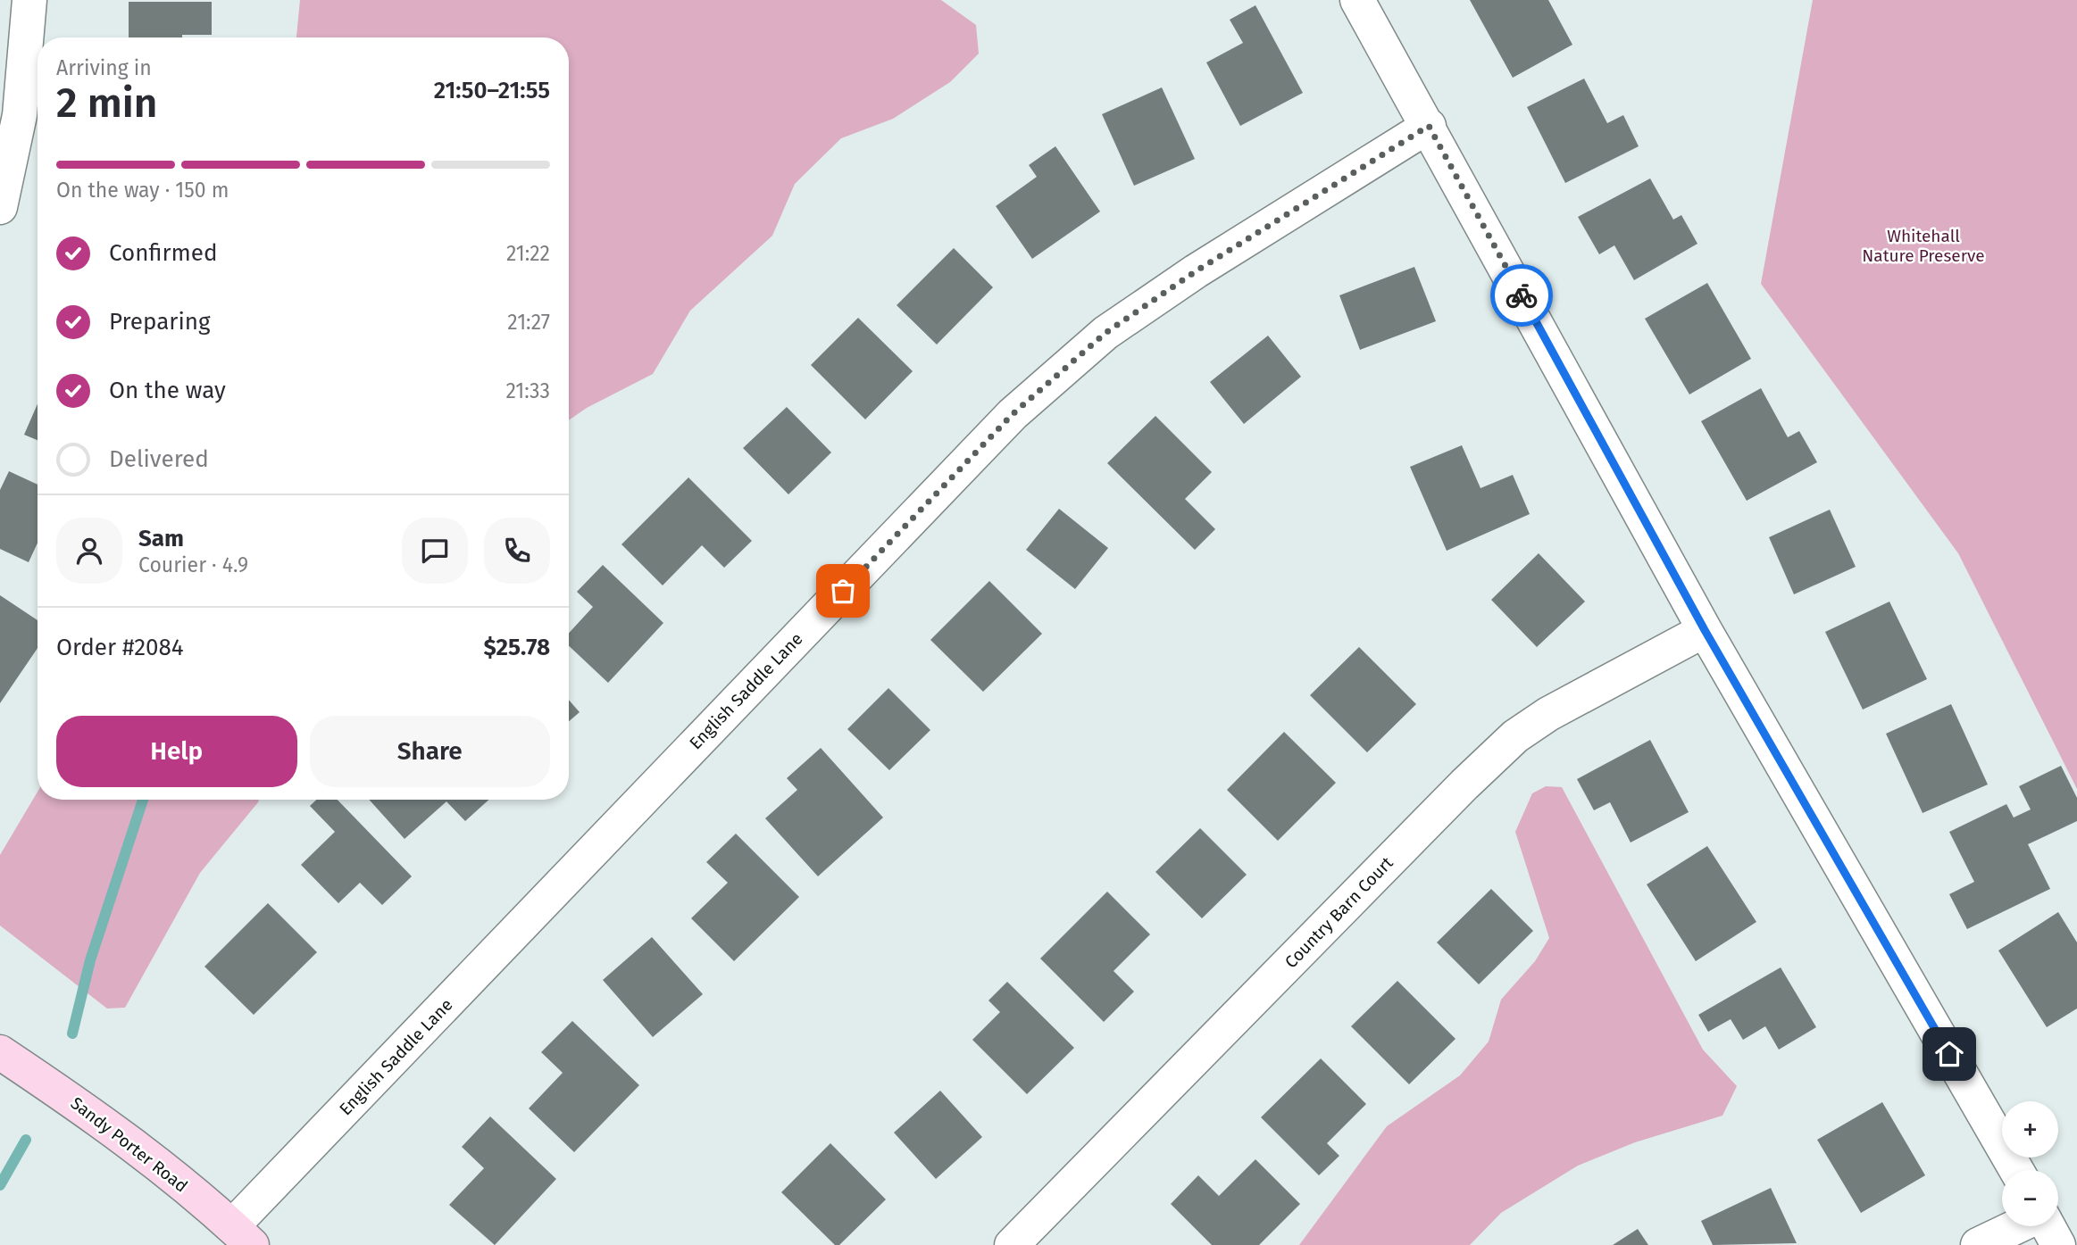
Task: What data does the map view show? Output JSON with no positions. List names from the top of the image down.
{
  "streets": {
    "street": ["English Saddle Lane", "Country Barn Court", "Sandy Porter Road"]
  },
  "crossings": [
    ["English Saddle Lane", "Sandy Porter Road"]
  ],
  "parks": ["Whitehall Nature Preserve"],
  "page": {
    "heading": ["2 min", "Arriving in", "21:50–21:55"],
    "panel": [
      "Sam",
      "Courier · 4.9",
      "Order #2084",
      "$25.78"
    ],
    "bar": "On the way · 150 m",
    "list": [
      ["Confirmed", "21:22"],
      ["Preparing", "21:27"],
      ["On the way", "21:33"],
      "Delivered"
    ],
    "buttons": ["Help", "Share"],
    "map_buttons": ["+", "−"]
  }
}
